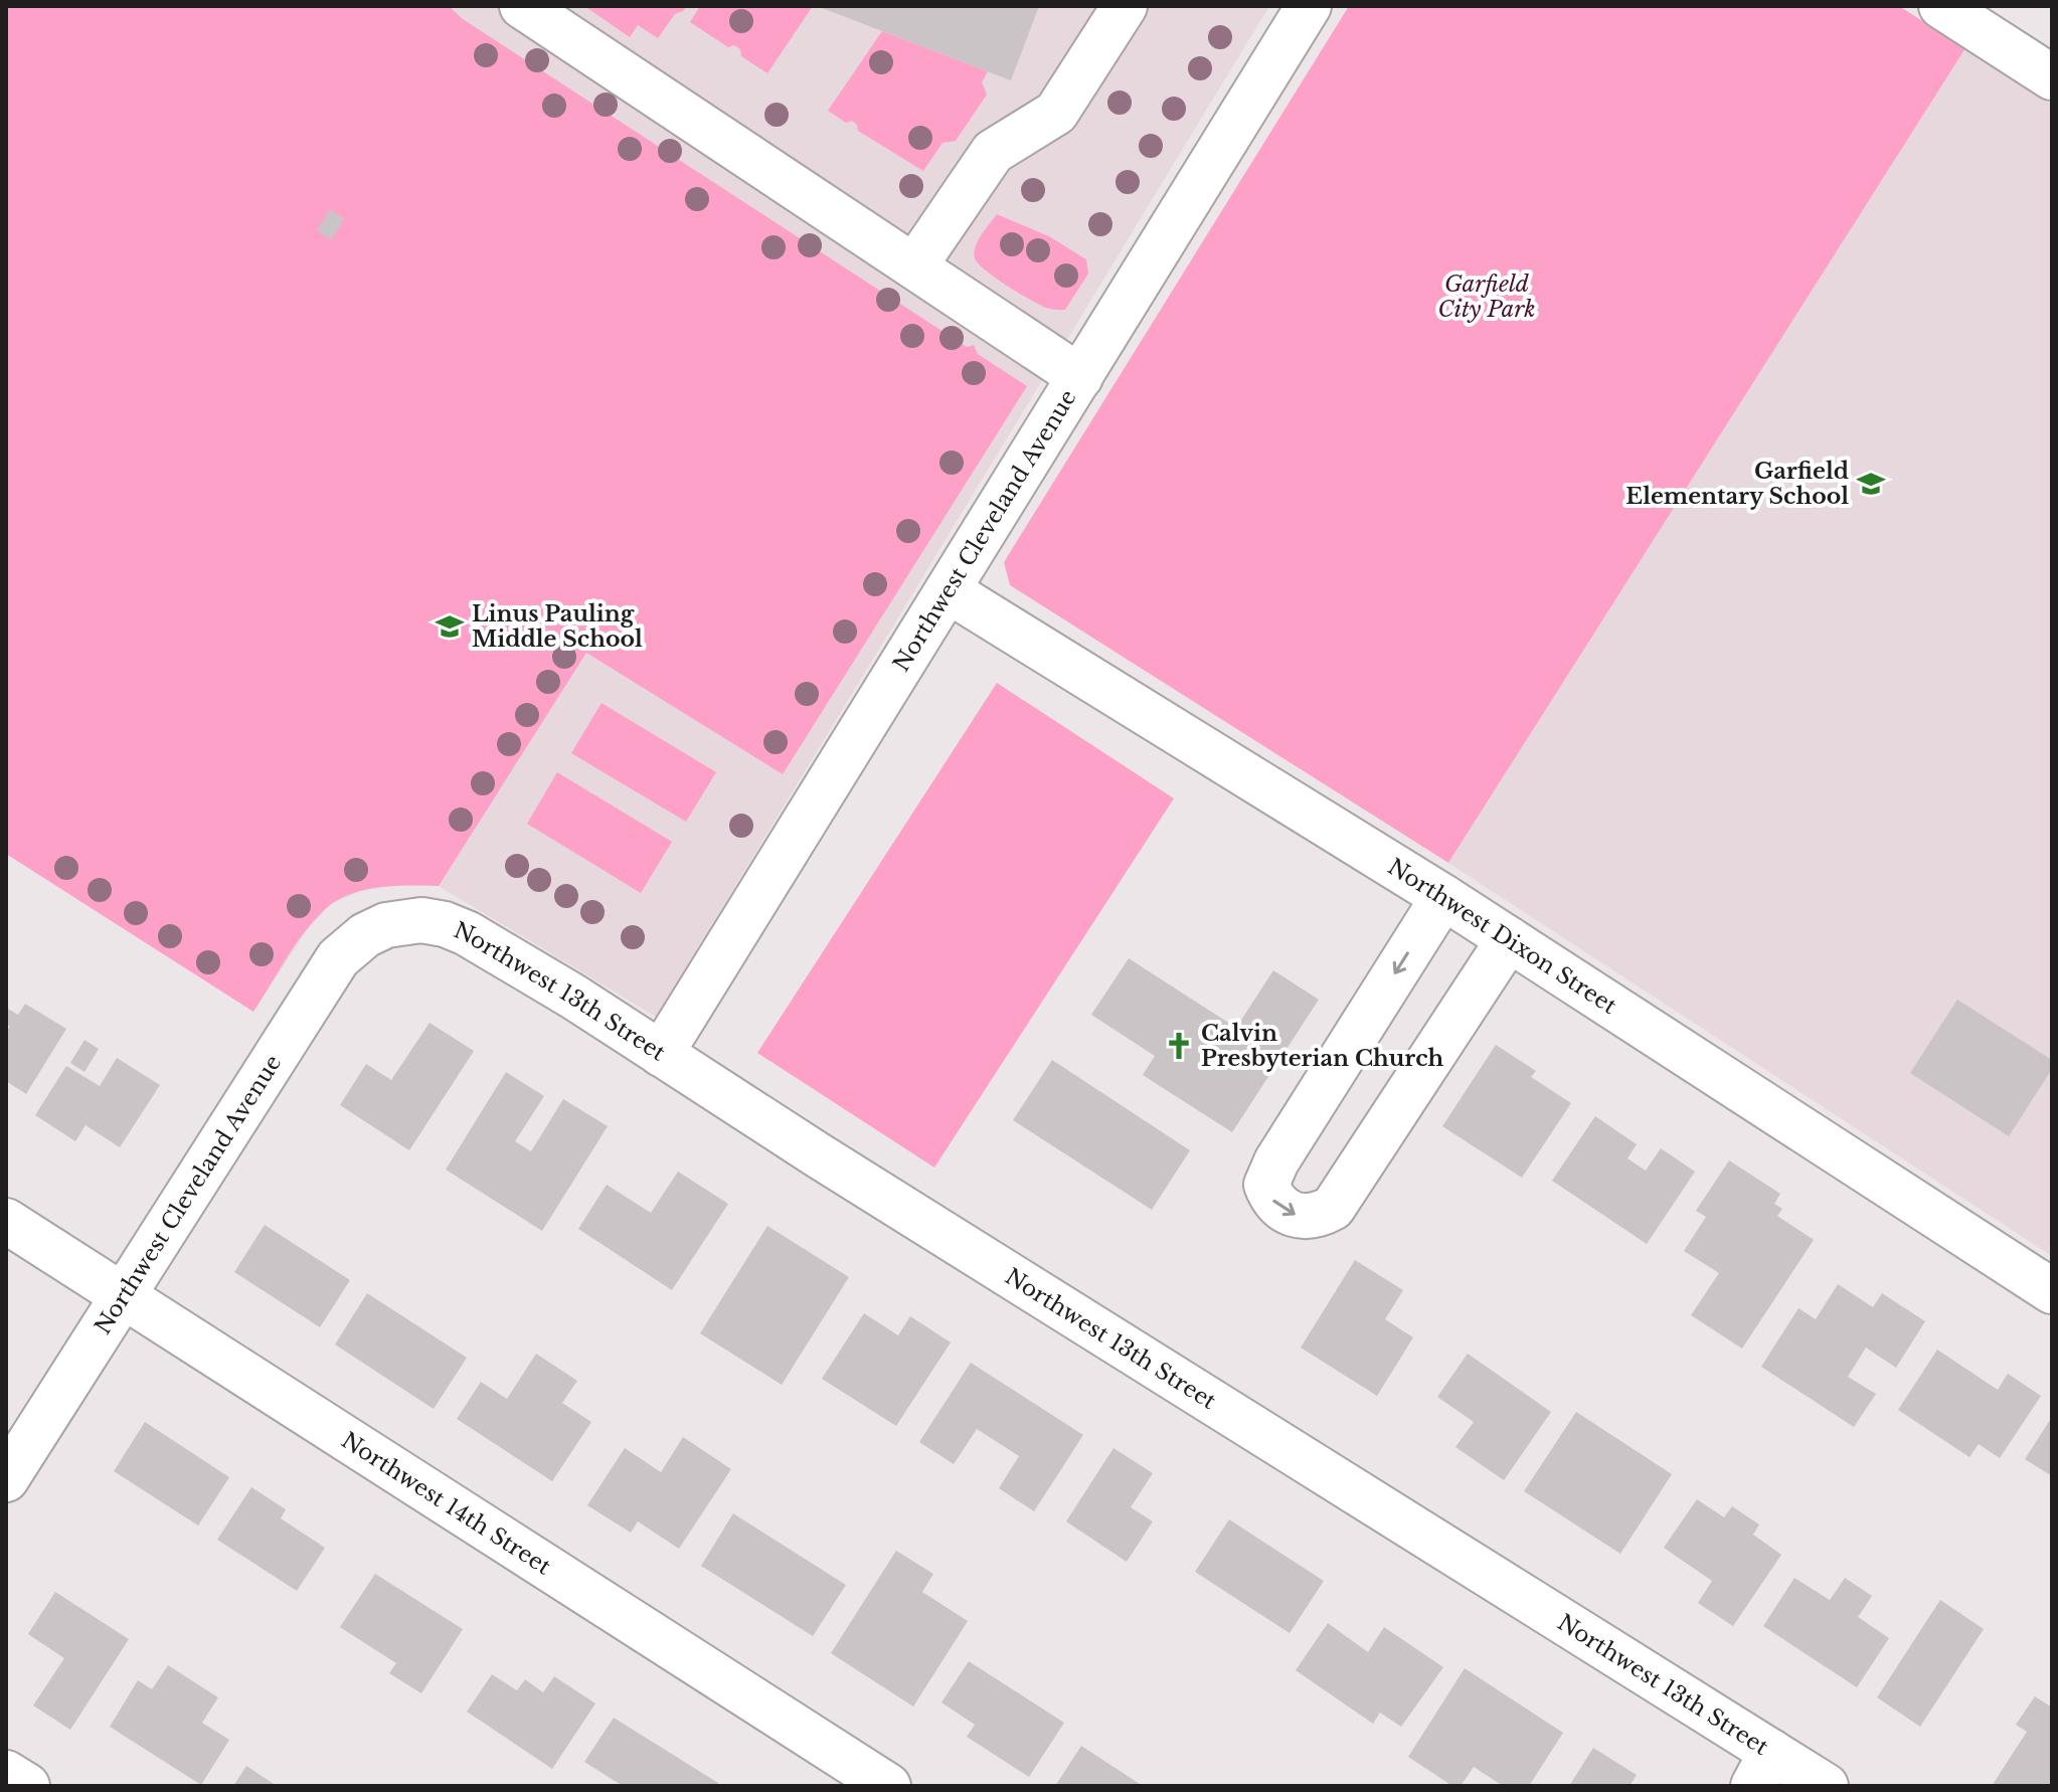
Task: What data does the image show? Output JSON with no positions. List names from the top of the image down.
{
  "streets": {
    "street": [
      "Northwest Cleveland Avenue",
      "Northwest Dixon Street",
      "Northwest 13th Street",
      "Northwest 14th Street"
    ]
  },
  "crossings": [
    ["Northwest Cleveland Avenue", "Northwest Dixon Street"],
    ["Northwest Cleveland Avenue", "Northwest 13th Street"],
    ["Northwest Cleveland Avenue", "Northwest 14th Street"]
  ],
  "parks": ["Garfield City Park"],
  "places": {
    "school or university": ["Garfield Elementary School", "Linus Pauling Middle School"],
    "church": ["Calvin Presbyterian Church"]
  }
}
